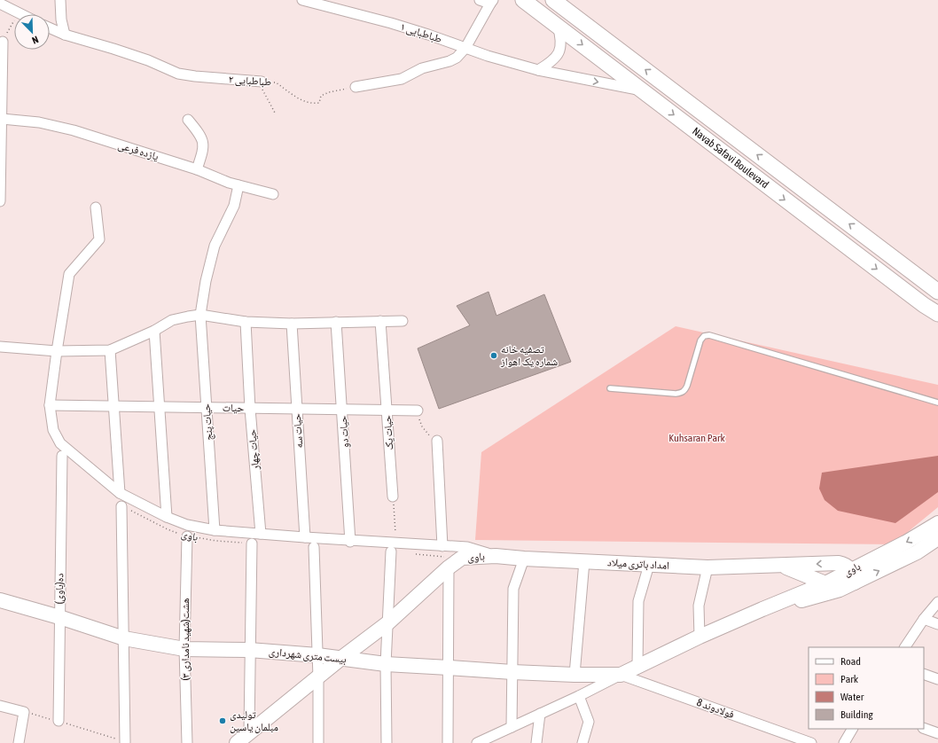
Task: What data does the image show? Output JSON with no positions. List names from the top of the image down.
{
  "streets": {
    "main road": ["Navab Safavi Boulevard"],
    "street": [
      "طباطبایی ۱",
      "طباطبایی ۲",
      "یازده فرعی",
      "حیات",
      "حیات پنج",
      "حیات سه",
      "حیات دو",
      "حیات یک",
      "حیات چهار",
      "باوی",
      "امداد باتری میلاد",
      "ده(باوی)",
      "هشت(شهید نامداری ۳)",
      "بیست متری شهرداری",
      "فولادوند 8"
    ]
  },
  "crossings": [
    ["طباطبایی ۱", "Navab Safavi Boulevard"],
    ["یازده فرعی", "حیات پنج"],
    ["حیات", "حیات پنج"],
    ["حیات", "حیات سه"],
    ["حیات", "حیات دو"],
    ["حیات", "حیات یک"],
    ["حیات", "حیات چهار"],
    ["حیات", "باوی"],
    ["حیات پنج", "باوی"],
    ["حیات سه", "باوی"],
    ["حیات دو", "باوی"],
    ["حیات چهار", "باوی"],
    ["باوی", "امداد باتری میلاد"],
    ["باوی", "هشت(شهید نامداری ۳)"],
    ["باوی", "بیست متری شهرداری"],
    ["باوی", "فولادوند 8"],
    ["ده(باوی)", "بیست متری شهرداری"],
    ["هشت(شهید نامداری ۳)", "بیست متری شهرداری"],
    ["بیست متری شهرداری", "فولادوند 8"]
  ],
  "parks": ["Kuhsaran Park"],
  "places": ["تصفیه خانه شماره یک اهواز", "تولیدی مبلمان یاسین"],
  "legend": [
    "Road",
    "Park",
    "Water",
    "Building"
  ],
  "north": "bottom right"
}
